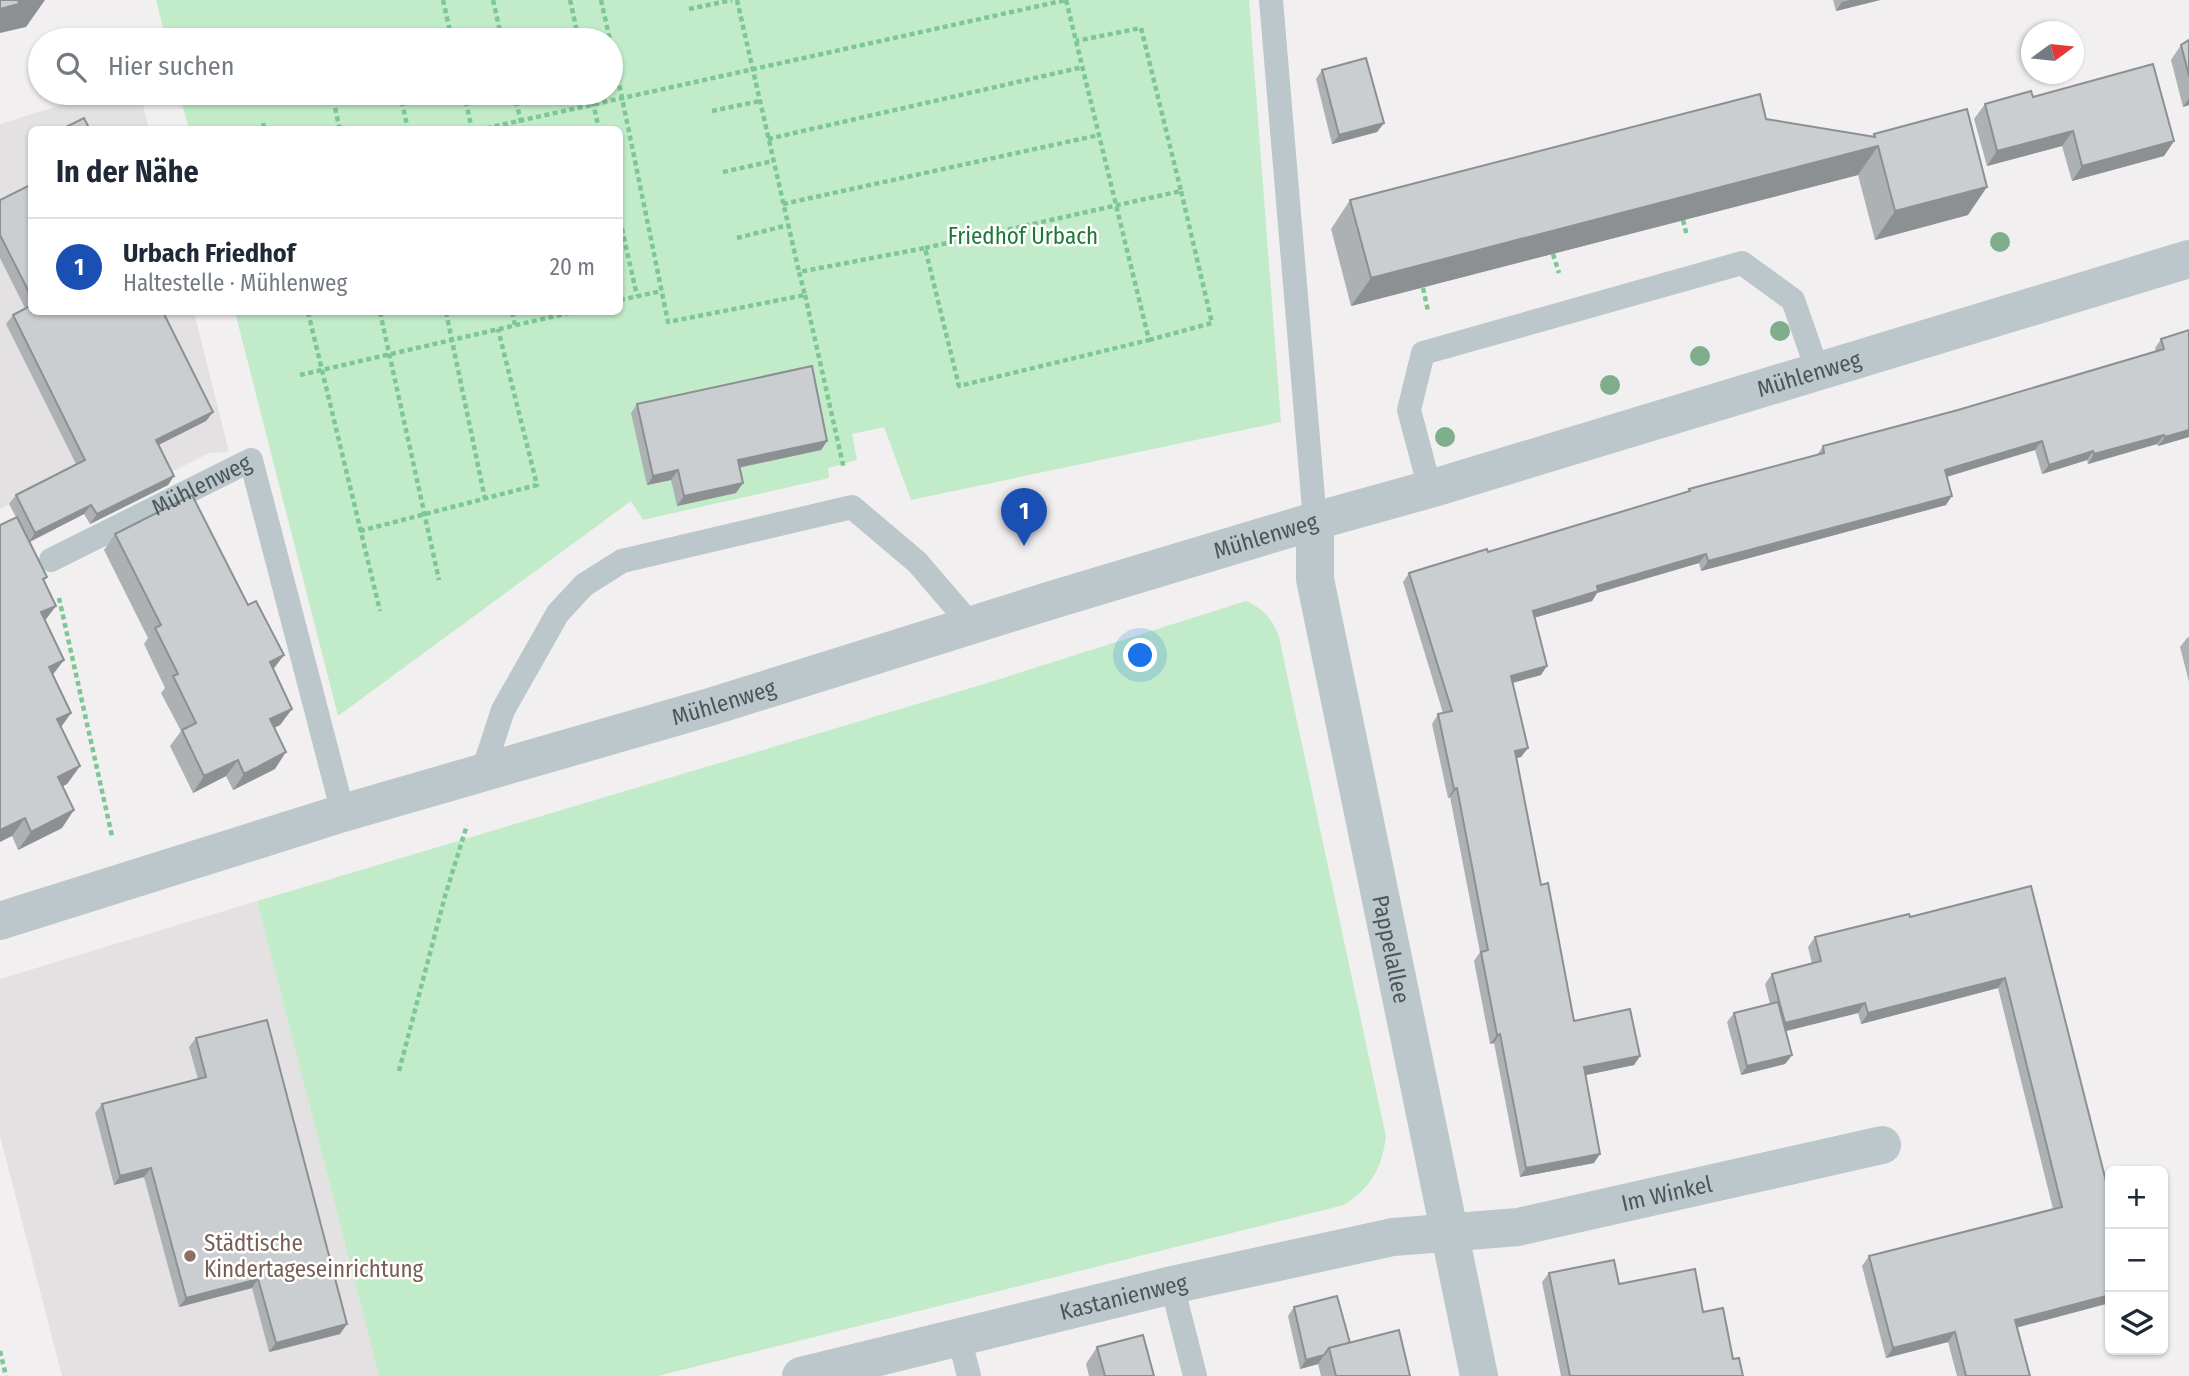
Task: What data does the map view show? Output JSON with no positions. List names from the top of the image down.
{
  "streets": {
    "street": [
      "Mühlenweg",
      "Pappelallee",
      "Im Winkel",
      "Kastanienweg"
    ]
  },
  "crossings": [
    ["Mühlenweg", "Pappelallee"],
    ["Pappelallee", "Im Winkel"],
    ["Pappelallee", "Kastanienweg"],
    ["Im Winkel", "Kastanienweg"]
  ],
  "parks": ["Friedhof Urbach"],
  "places": ["Städtische Kindertageseinrichtung"],
  "north": "right",
  "page": {
    "search": "Hier suchen",
    "heading": "In der Nähe",
    "list": [
      {
        "mark": "1",
        "name": "Urbach Friedhof",
        "note": "Haltestelle · Mühlenweg",
        "value": "20 m"
      }
    ],
    "pins": "1",
    "map_buttons": ["+", "−"]
  }
}
